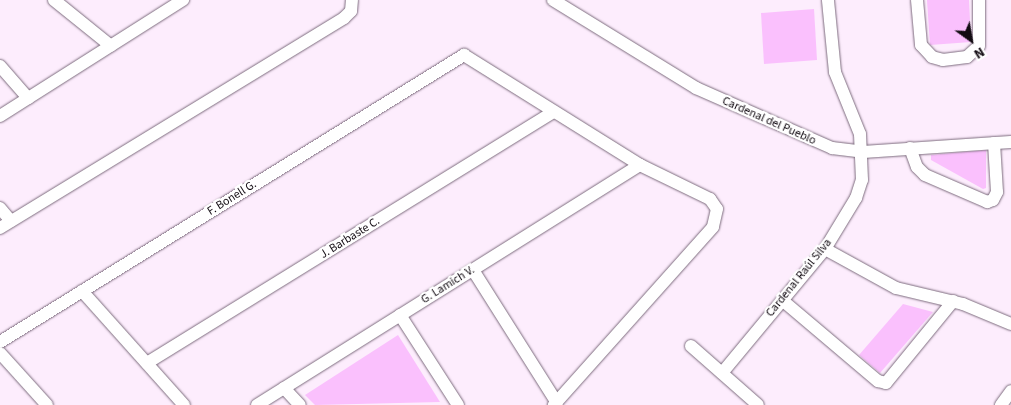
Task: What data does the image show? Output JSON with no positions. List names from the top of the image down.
{
  "streets": {
    "street": [
      "Cardenal del Pueblo",
      "F. Bonell G.",
      "J. Barbaste C.",
      "Cardenal Raúl Silva",
      "G. Lamich V."
    ]
  },
  "crossings": [
    ["Cardenal del Pueblo", "Cardenal Raúl Silva"],
    ["F. Bonell G.", "J. Barbaste C."]
  ],
  "north": "bottom right"
}
